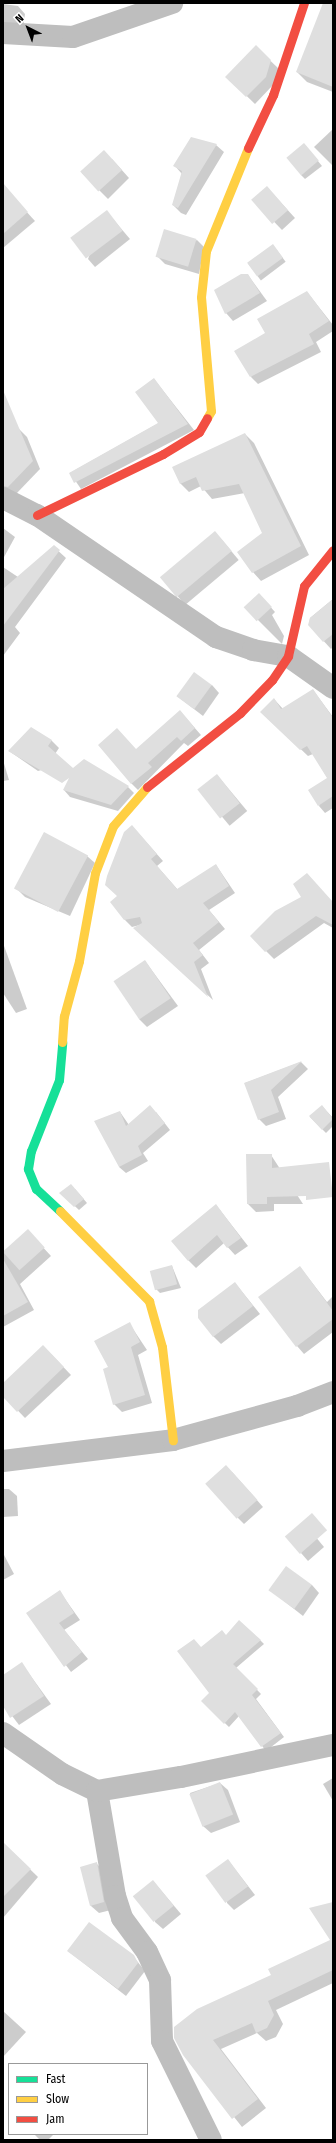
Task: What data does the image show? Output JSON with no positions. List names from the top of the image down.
{
  "legend": ["Fast", "Slow", "Jam"],
  "north": "top left"
}
